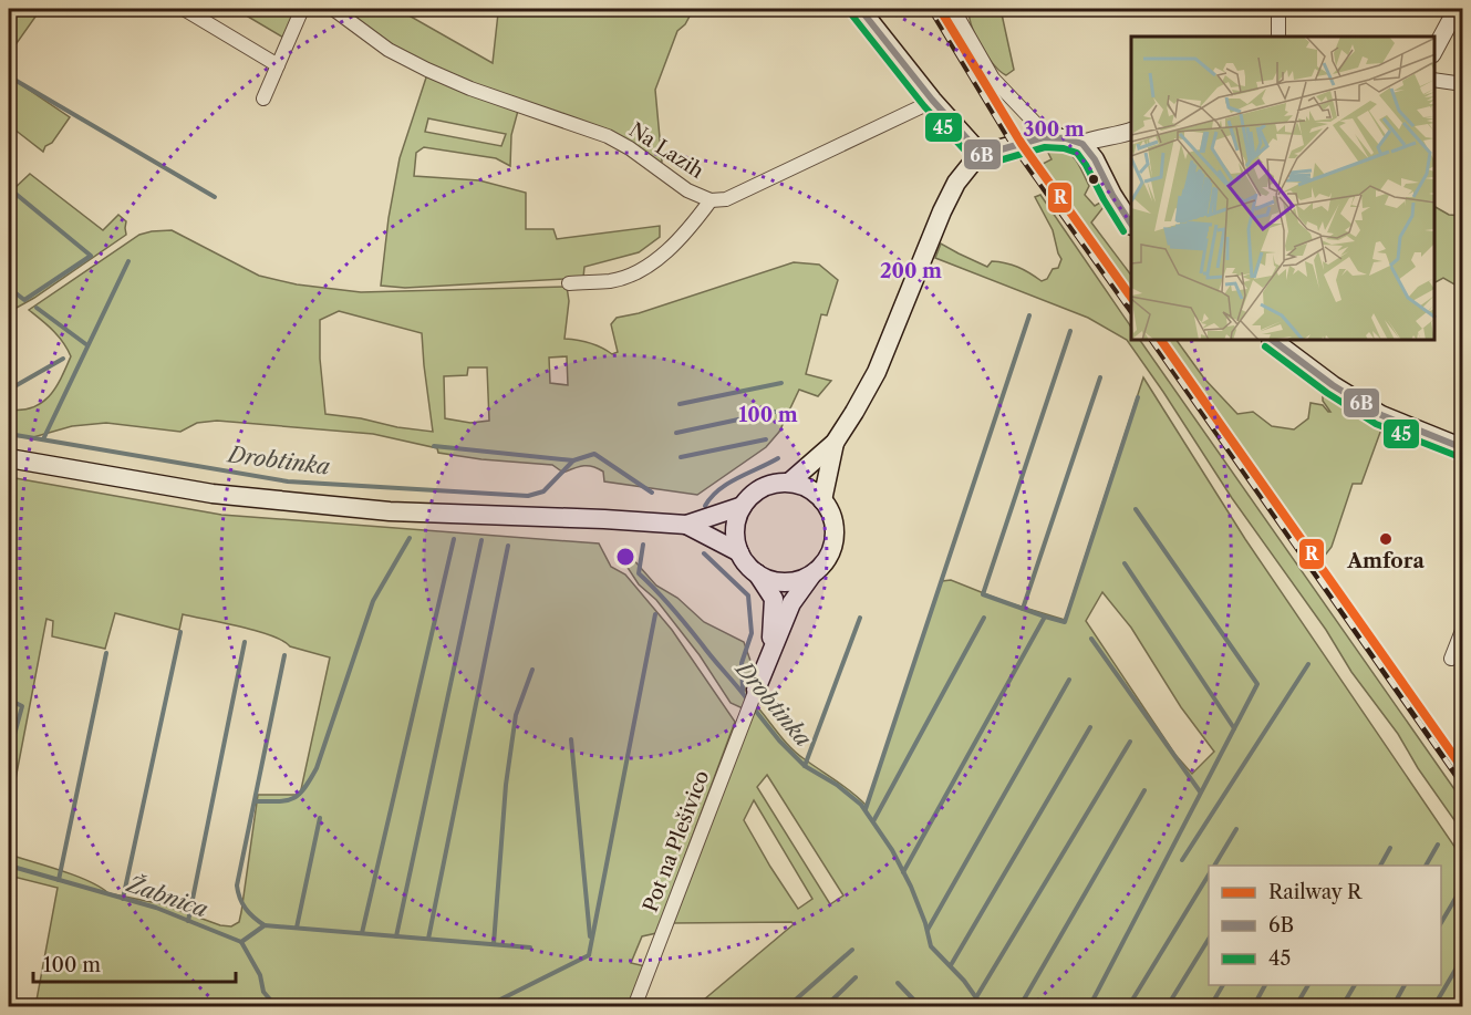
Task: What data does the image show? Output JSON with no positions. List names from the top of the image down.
{
  "streets": {
    "street": ["Na Lazih", "Pot na Plešivico"]
  },
  "water": ["Drobtinka", "Žabnica"],
  "places": ["Amfora"],
  "lines": ["rail line R", "transit line 6B", "transit line 45"],
  "legend": ["Railway R", "6B", "45"],
  "scale_bar": "100 m",
  "rings": ["300 m", "200 m", "100 m"]
}
